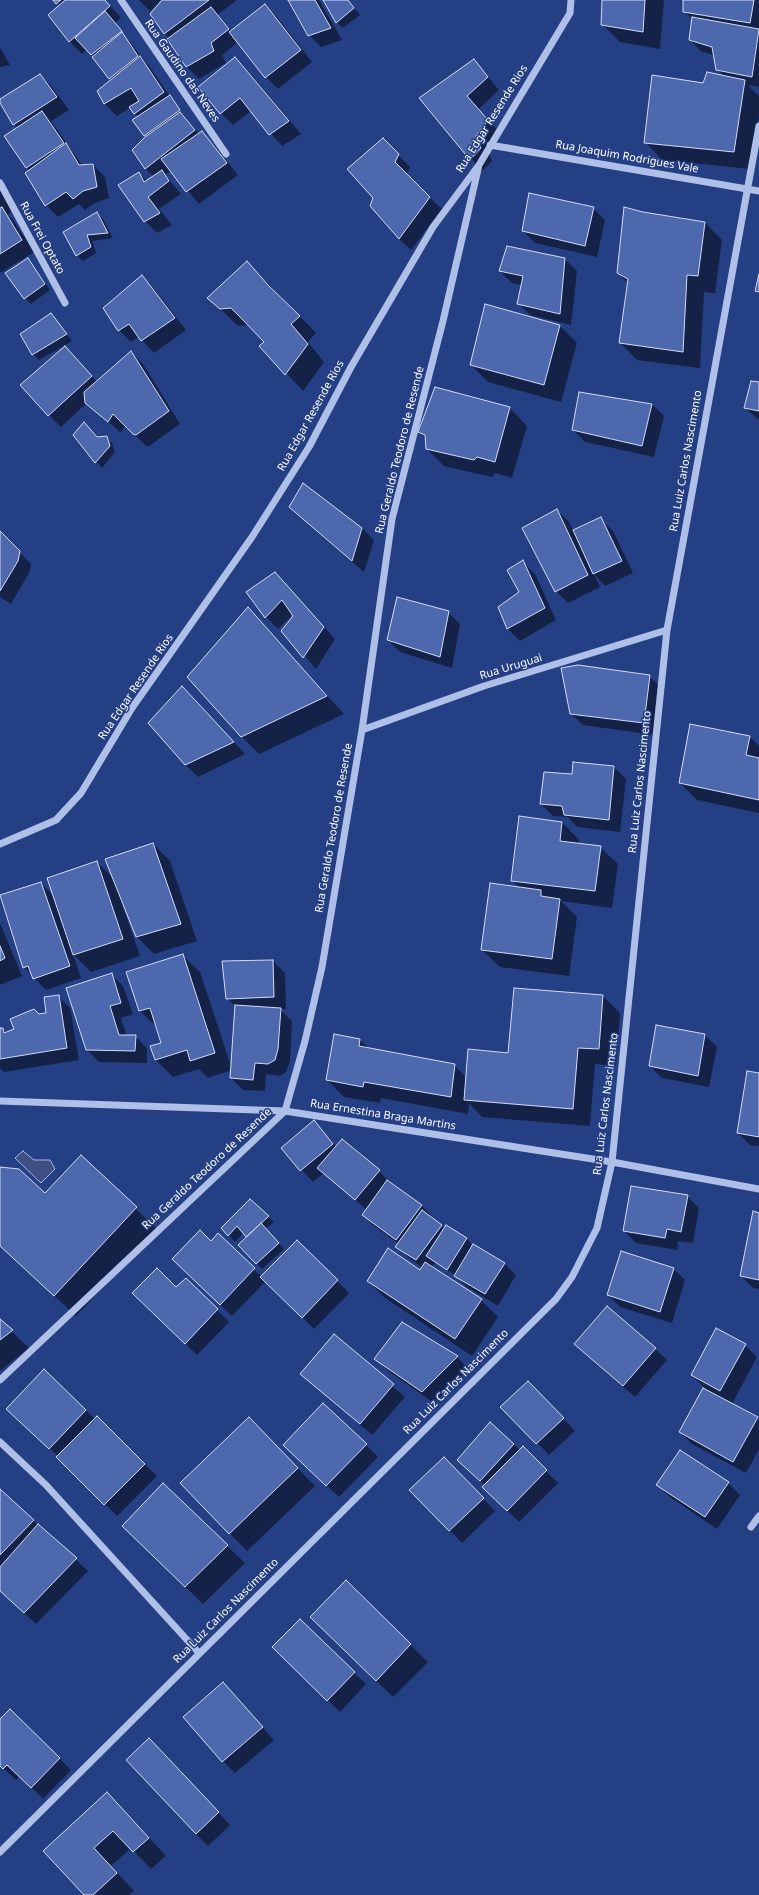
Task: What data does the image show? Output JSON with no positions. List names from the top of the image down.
{
  "streets": {
    "street": [
      "Rua Gaudino das Neves",
      "Rua Edgar Resende Rios",
      "Rua Joaquim Rodrigues Vale",
      "Rua Frei Optato",
      "Rua Geraldo Teodoro de Resende",
      "Rua Luiz Carlos Nascimento",
      "Rua Uruguai",
      "Rua Ernestina Braga Martins"
    ]
  },
  "crossings": [
    ["Rua Edgar Resende Rios", "Rua Joaquim Rodrigues Vale"],
    ["Rua Edgar Resende Rios", "Rua Geraldo Teodoro de Resende"],
    ["Rua Joaquim Rodrigues Vale", "Rua Luiz Carlos Nascimento"],
    ["Rua Geraldo Teodoro de Resende", "Rua Uruguai"],
    ["Rua Geraldo Teodoro de Resende", "Rua Ernestina Braga Martins"],
    ["Rua Luiz Carlos Nascimento", "Rua Uruguai"],
    ["Rua Luiz Carlos Nascimento", "Rua Ernestina Braga Martins"]
  ]
}
